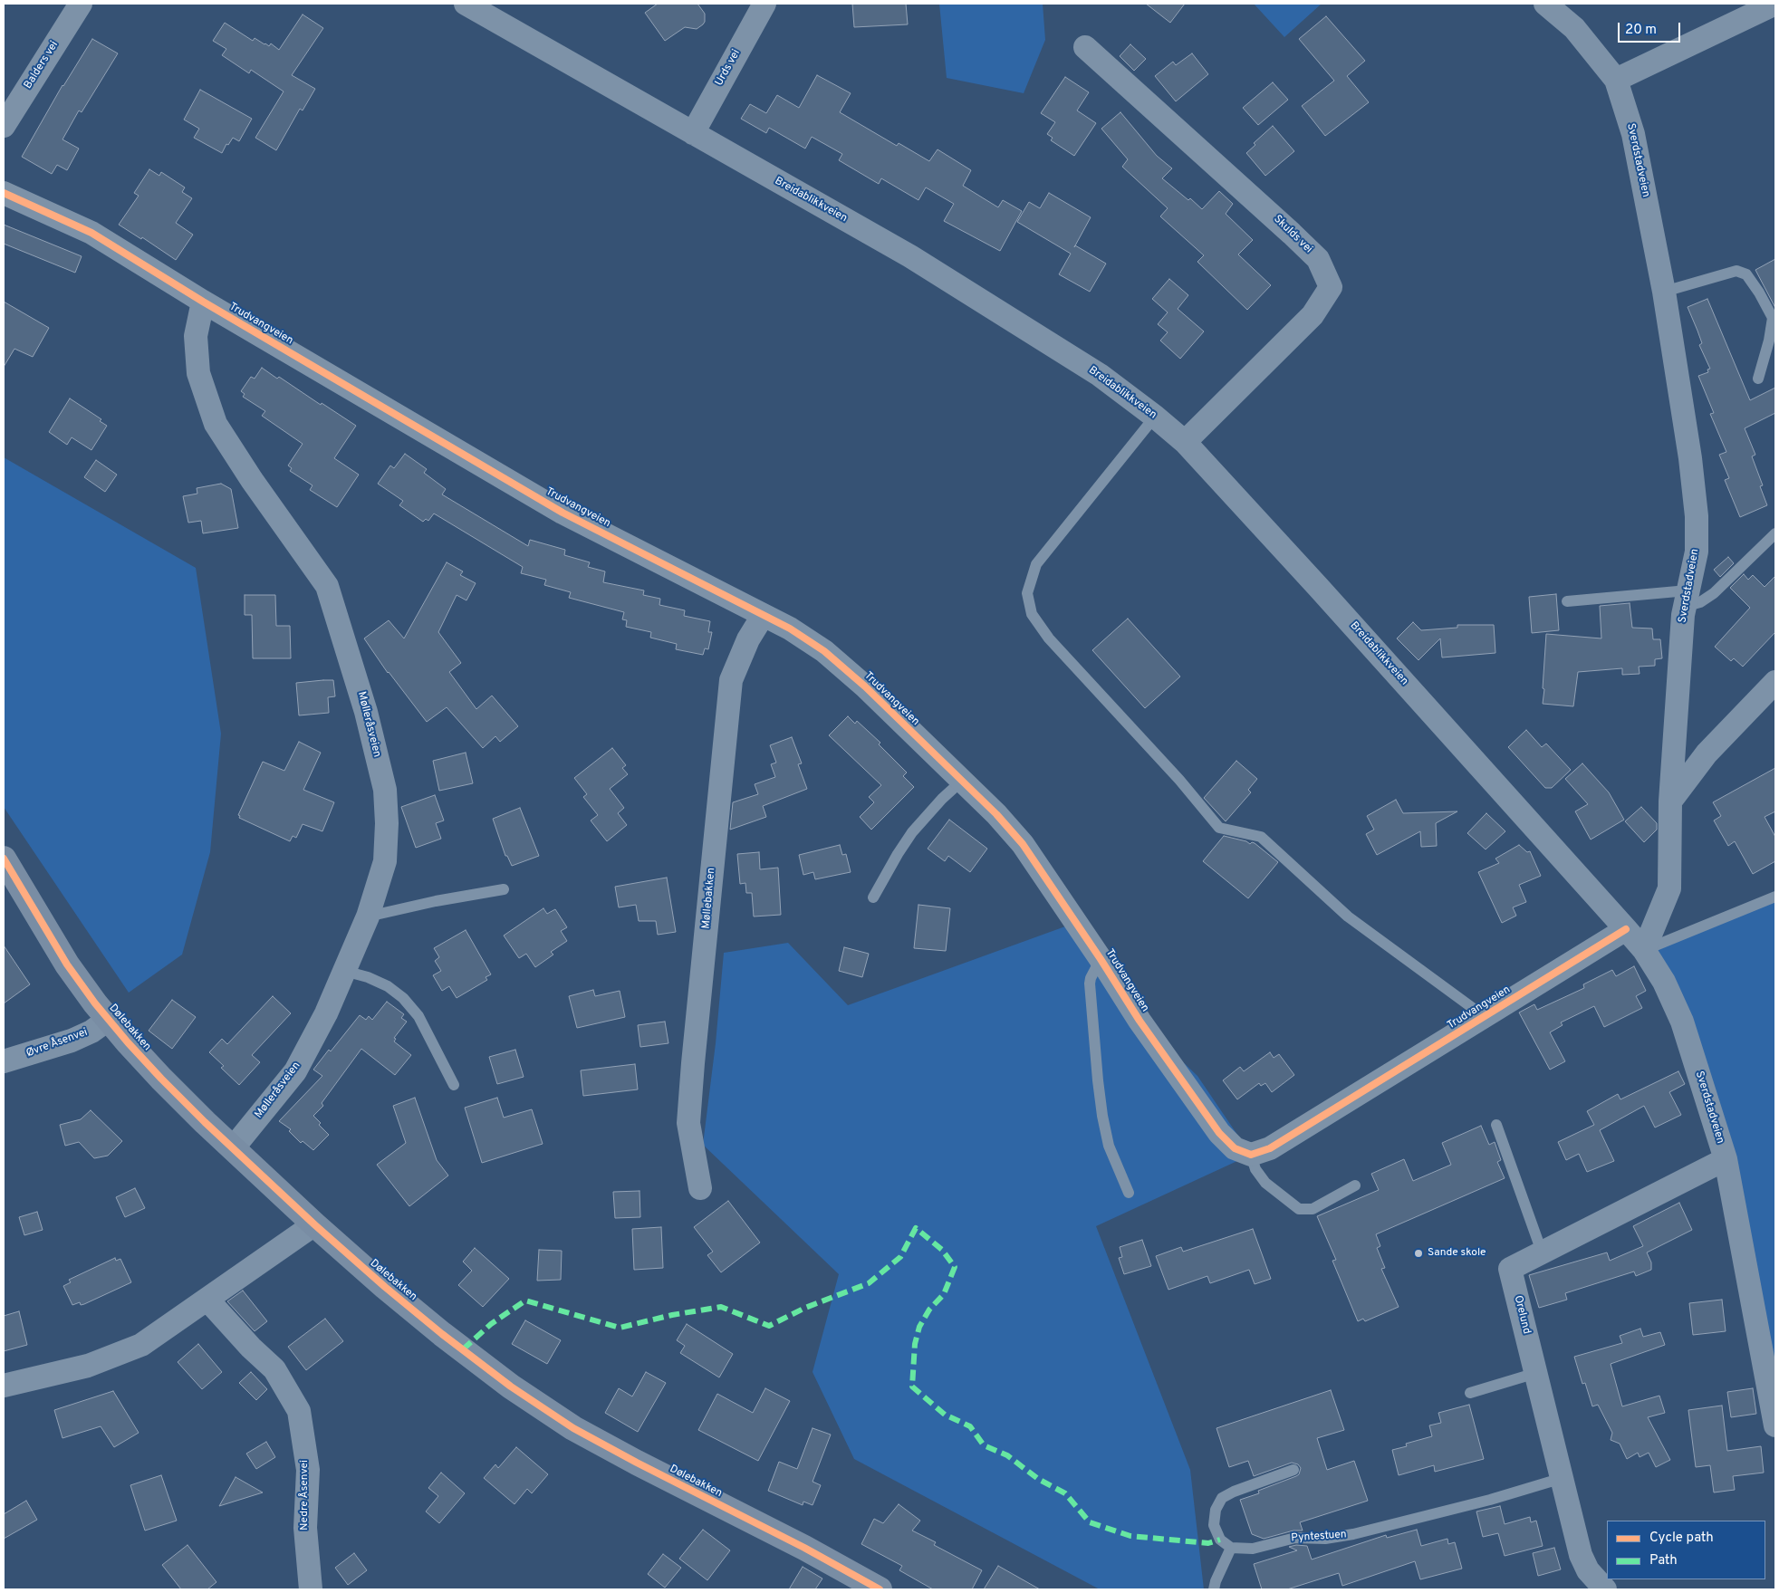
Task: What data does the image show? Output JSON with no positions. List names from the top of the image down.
{
  "streets": {
    "main road": ["Dølebakken"],
    "street": [
      "Balders vei",
      "Urds vei",
      "Sverdstadveien",
      "Breidablikkveien",
      "Skulds vei",
      "Trudvangveien",
      "Mølleråsveien",
      "Møllebakken",
      "Øvre Åsenvei",
      "Orelund",
      "Nedre Åsenvei"
    ],
    "lane": ["Pyntestuen"]
  },
  "crossings": [
    ["Urds vei", "Breidablikkveien"],
    ["Sverdstadveien", "Breidablikkveien"],
    ["Sverdstadveien", "Orelund"],
    ["Breidablikkveien", "Skulds vei"],
    ["Breidablikkveien", "Trudvangveien"],
    ["Trudvangveien", "Mølleråsveien"],
    ["Trudvangveien", "Møllebakken"],
    ["Mølleråsveien", "Dølebakken"],
    ["Dølebakken", "Øvre Åsenvei"],
    ["Orelund", "Pyntestuen"]
  ],
  "places": ["Sande skole"],
  "legend": ["Cycle path", "Path"],
  "scale_bar": "20 m"
}
